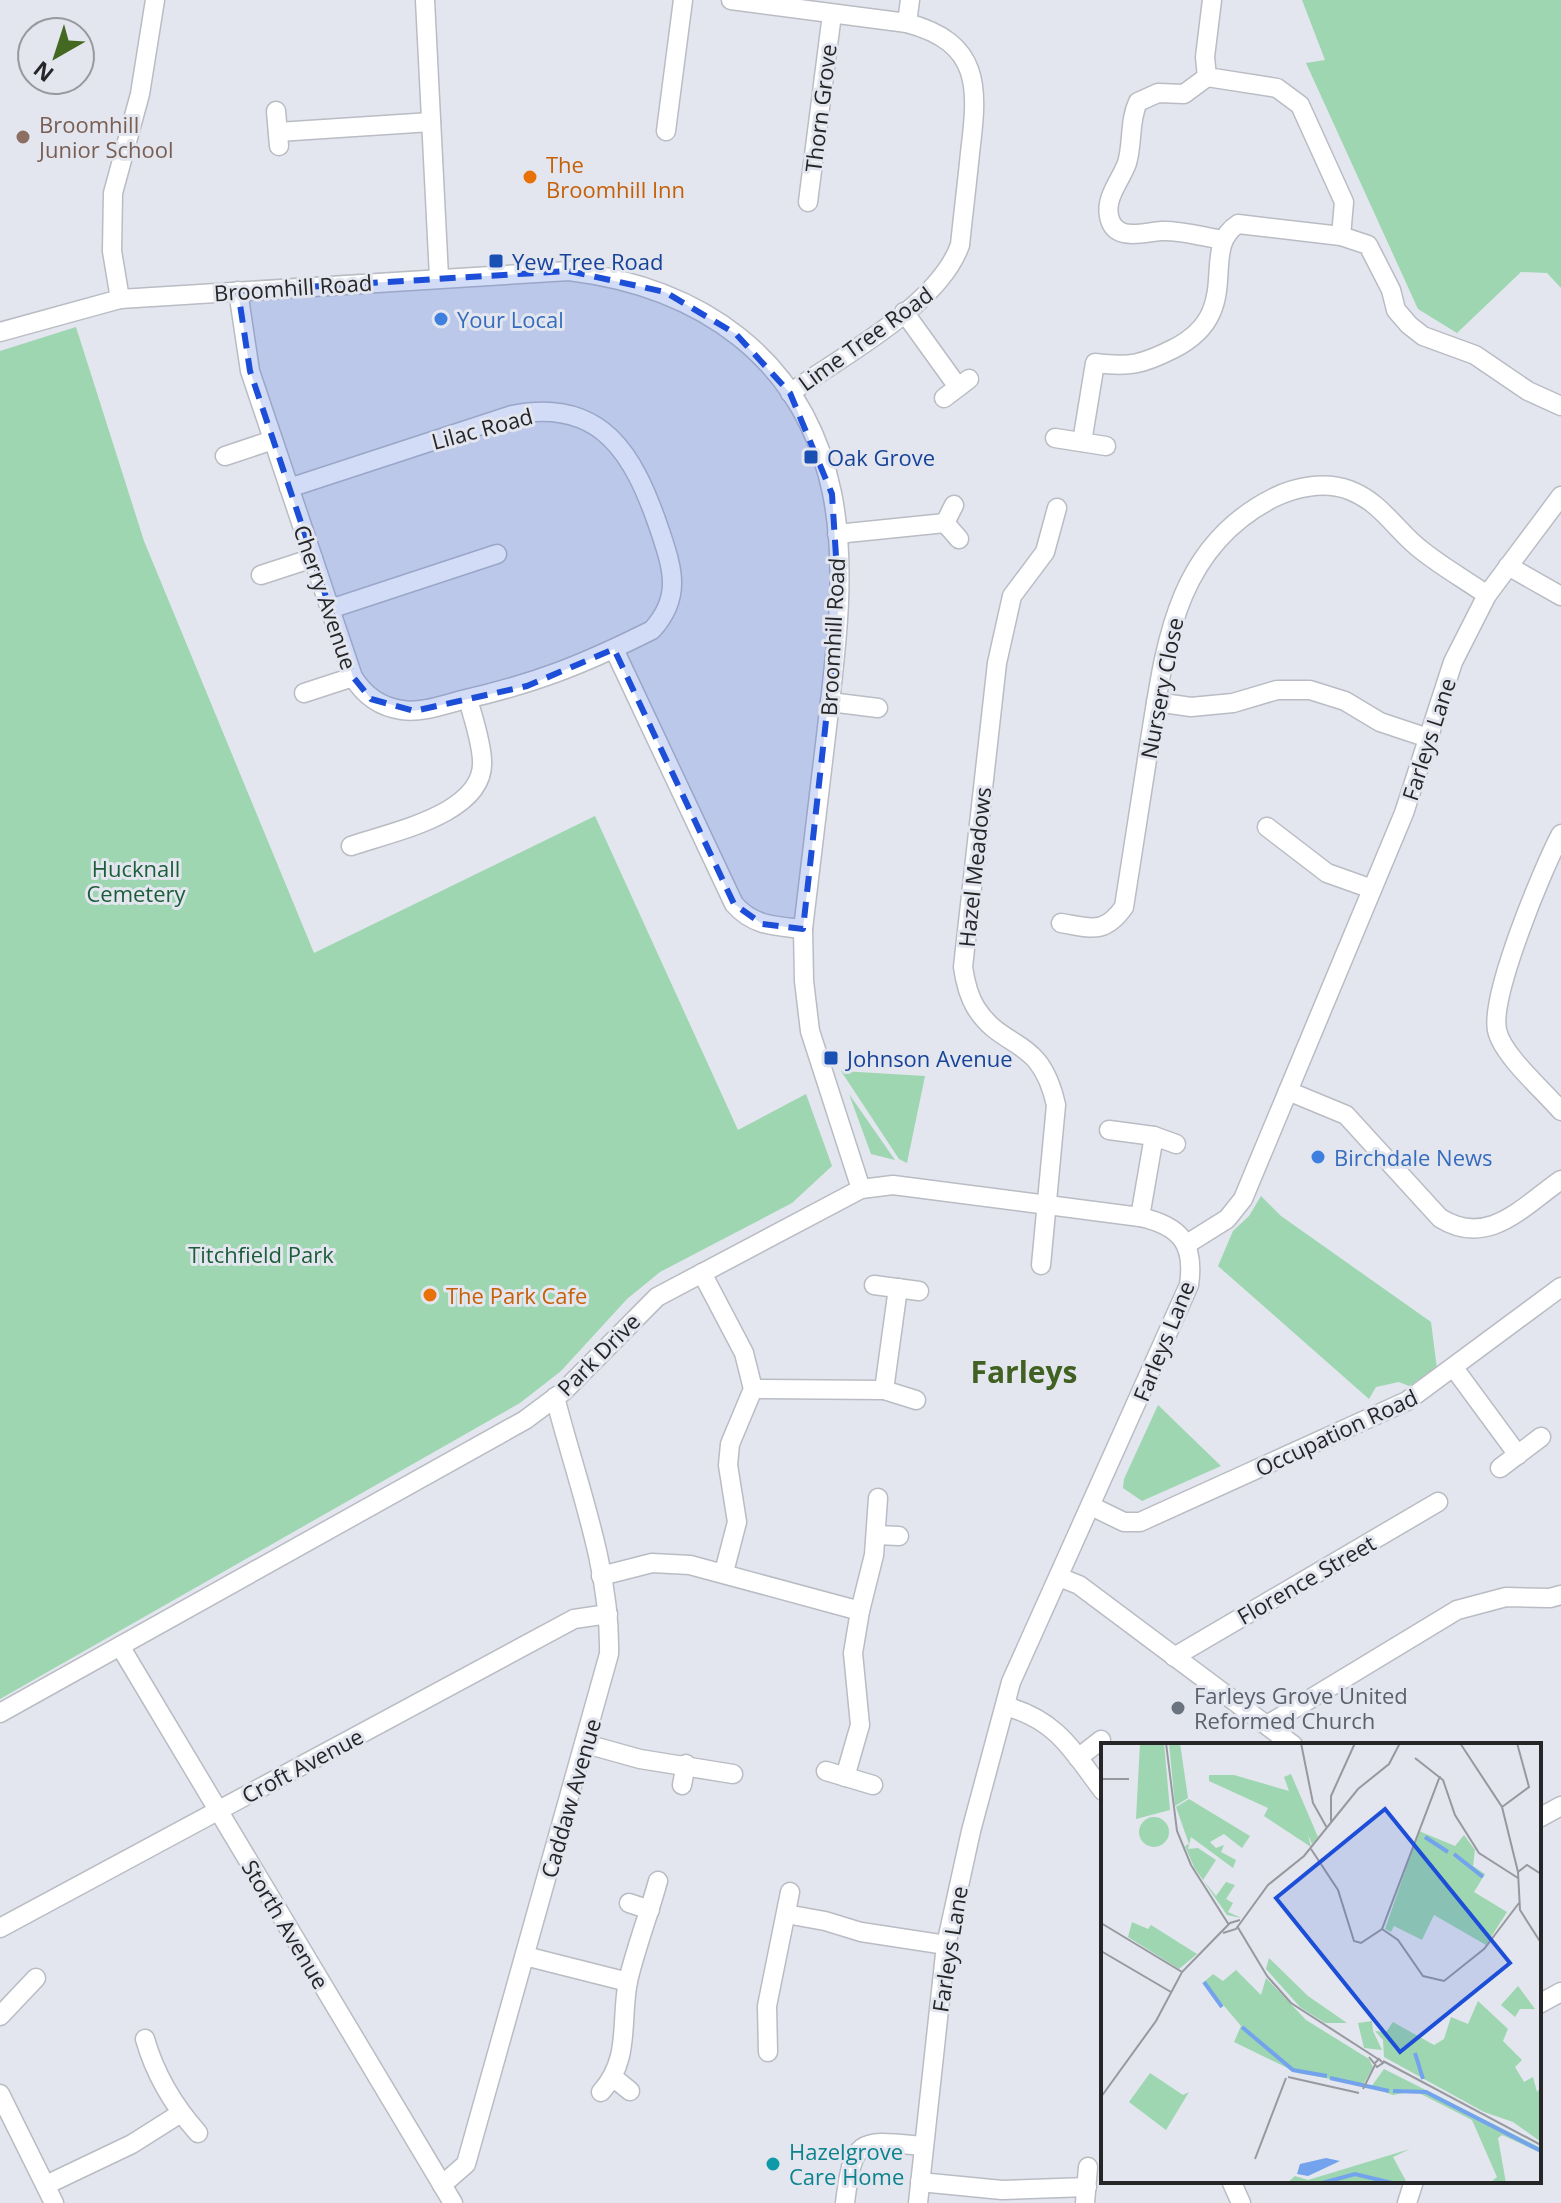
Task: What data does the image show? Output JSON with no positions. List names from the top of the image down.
{
  "streets": {
    "street": [
      "Thorn Grove",
      "Broomhill Road",
      "Lime Tree Road",
      "Lilac Road",
      "Cherry Avenue",
      "Nursery Close",
      "Farleys Lane",
      "Hazel Meadows",
      "Park Drive",
      "Occupation Road",
      "Florence Street",
      "Croft Avenue",
      "Caddaw Avenue",
      "Storth Avenue"
    ]
  },
  "crossings": [
    ["Thorn Grove", "Lime Tree Road"],
    ["Broomhill Road", "Lime Tree Road"],
    ["Broomhill Road", "Cherry Avenue"],
    ["Broomhill Road", "Park Drive"],
    ["Lilac Road", "Cherry Avenue"],
    ["Nursery Close", "Farleys Lane"],
    ["Farleys Lane", "Park Drive"],
    ["Farleys Lane", "Occupation Road"],
    ["Hazel Meadows", "Park Drive"],
    ["Park Drive", "Caddaw Avenue"],
    ["Park Drive", "Storth Avenue"],
    ["Croft Avenue", "Caddaw Avenue"],
    ["Croft Avenue", "Storth Avenue"],
    ["Caddaw Avenue", "Storth Avenue"]
  ],
  "districts": ["Farleys"],
  "parks": ["Hucknall Cemetery", "Titchfield Park"],
  "places": {
    "other": [
      "Broomhill Junior School",
      "The Broomhill Inn",
      "Your Local",
      "Birchdale News",
      "The Park Cafe",
      "Farleys Grove United Reformed Church",
      "Hazelgrove Care Home"
    ],
    "transit": ["Yew Tree Road", "Oak Grove", "Johnson Avenue"]
  },
  "north": "bottom left"
}
